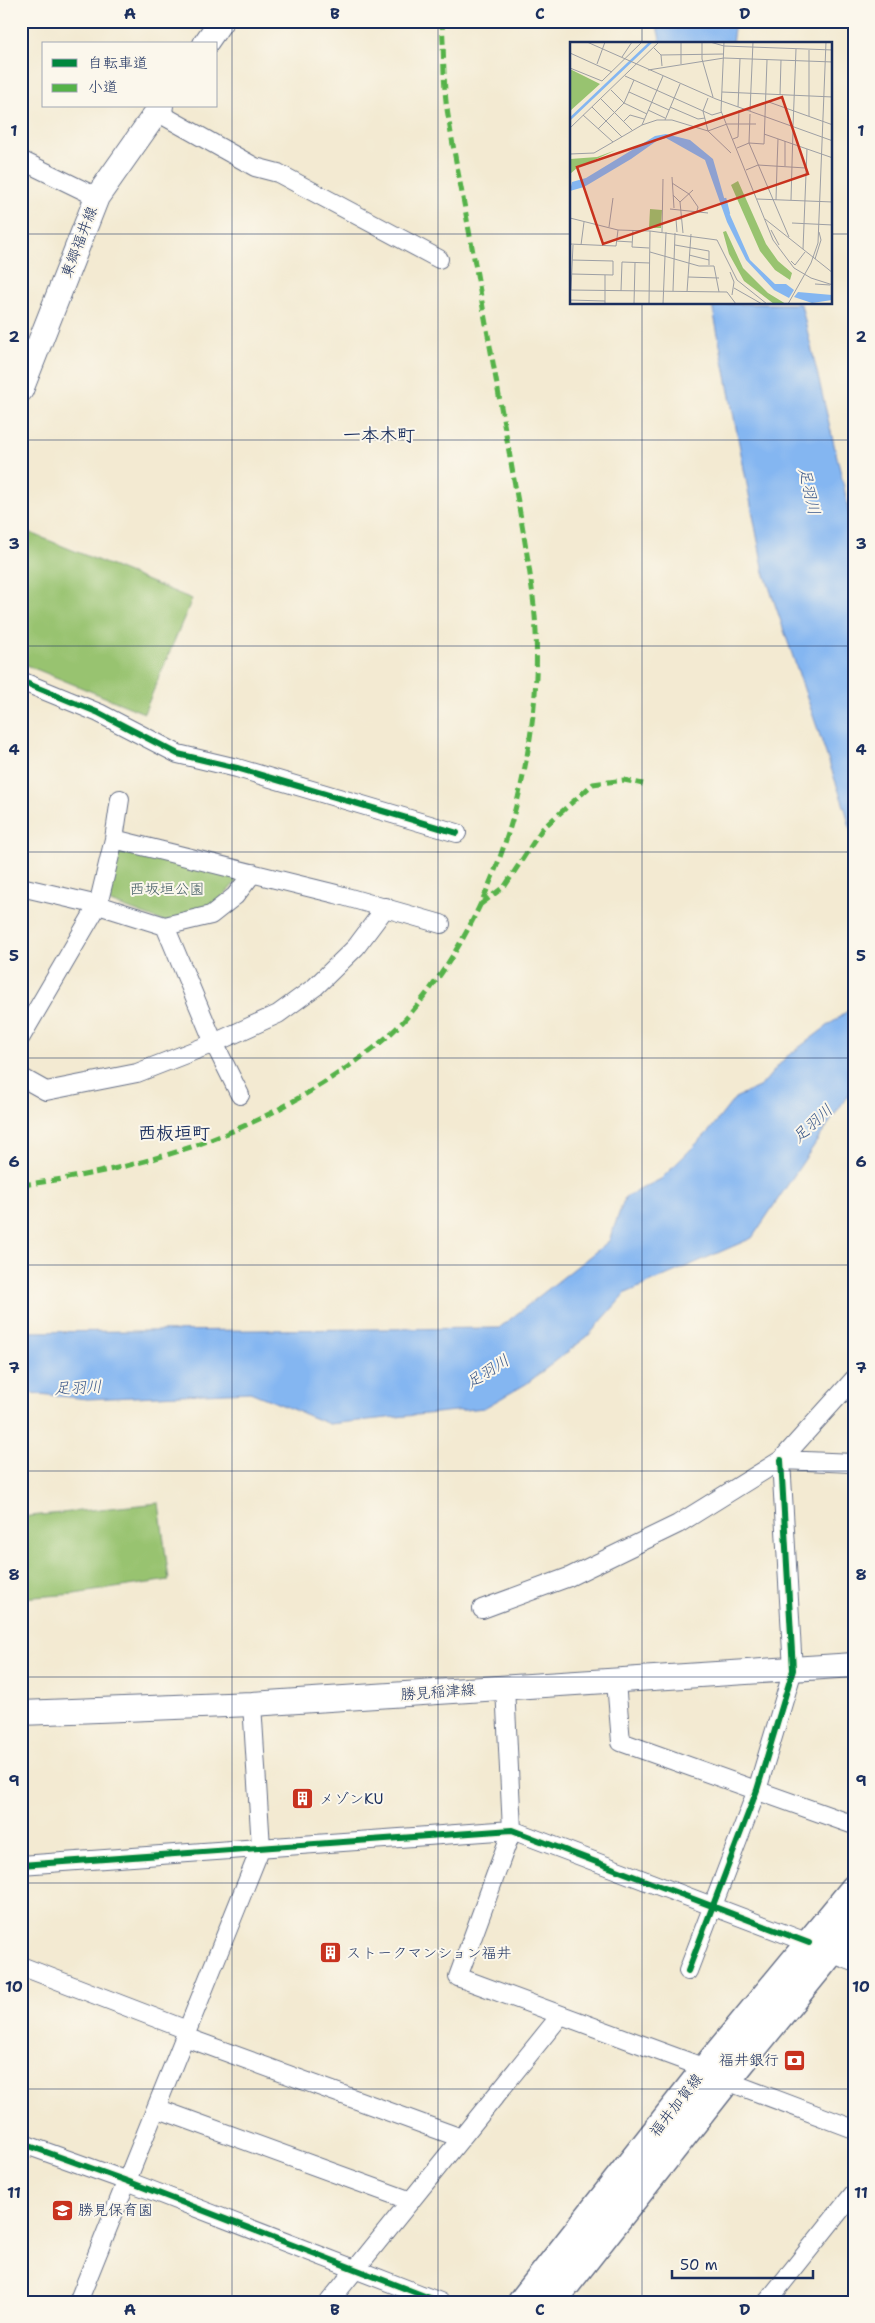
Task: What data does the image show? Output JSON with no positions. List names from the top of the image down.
{
  "streets": {
    "main road": ["東郷福井線", "勝見稲津線", "福井加賀線"]
  },
  "districts": ["一本木町", "西板垣町"],
  "water": ["足羽川"],
  "parks": ["西坂垣公園"],
  "places": {
    "building": ["メゾンKU", "ストークマンション福井"],
    "bank": ["福井銀行"],
    "school or university": ["勝見保育園"]
  },
  "legend": ["自転車道", "小道"],
  "scale_bar": "50 m",
  "grid": {
    "columns": [
      "A",
      "B",
      "C",
      "D"
    ],
    "rows": [
      "1",
      "2",
      "3",
      "4",
      "5",
      "6",
      "7",
      "8",
      "9",
      "10",
      "11"
    ]
  }
}
